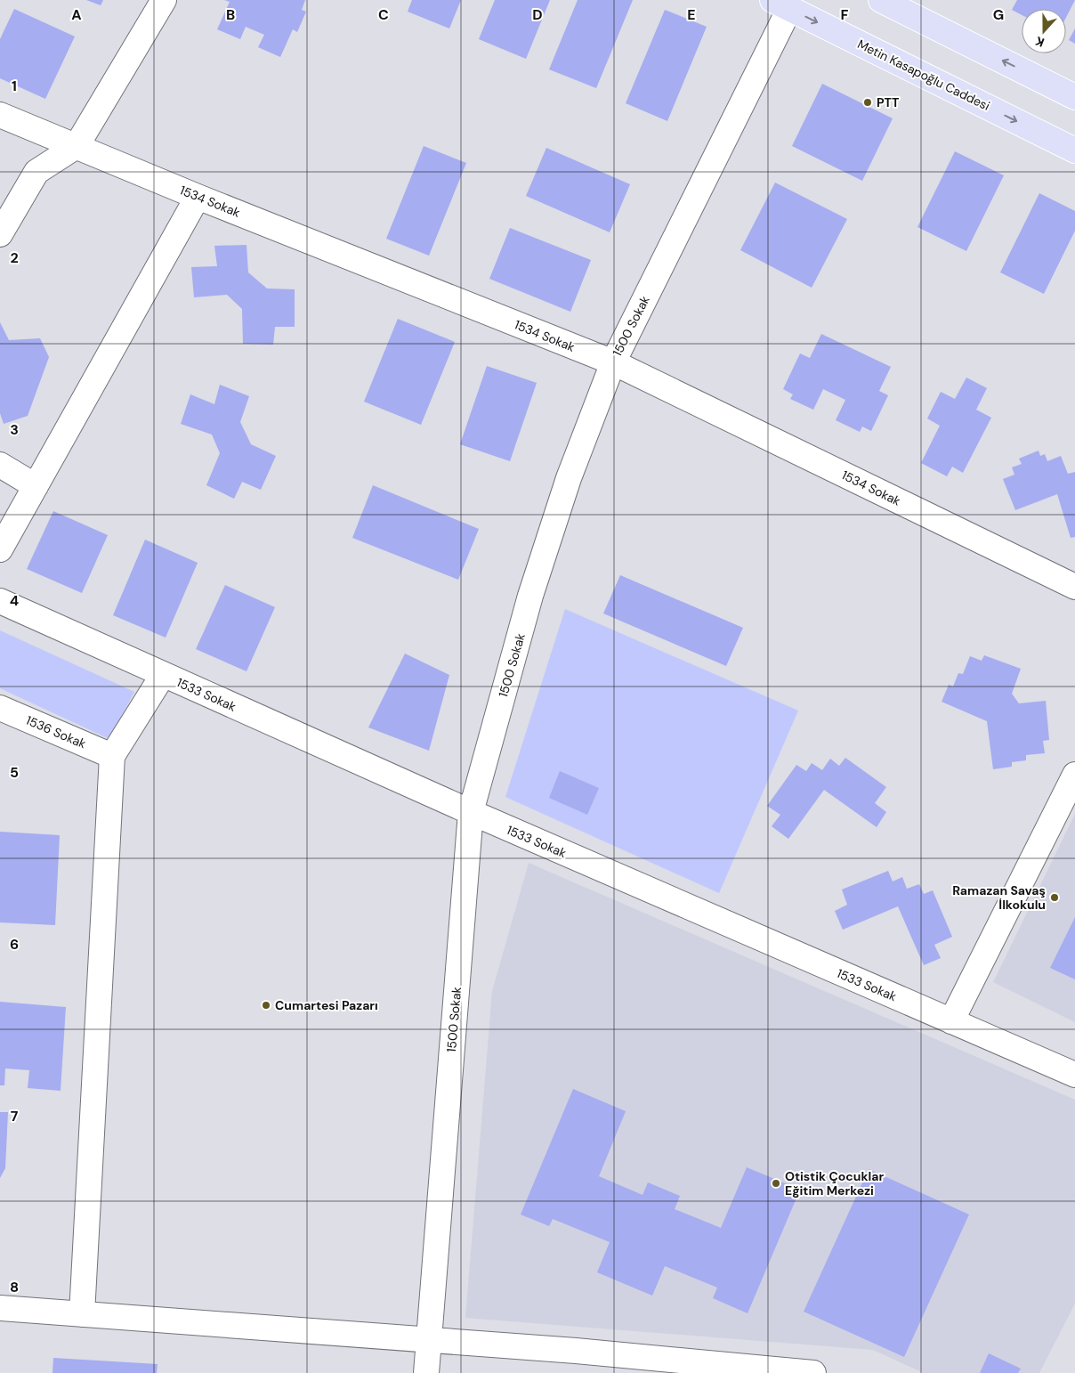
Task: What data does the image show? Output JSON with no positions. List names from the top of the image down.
{
  "streets": {
    "main road": ["Metin Kasapoğlu Caddesi"],
    "street": [
      "1534 Sokak",
      "1500 Sokak",
      "1533 Sokak",
      "1536 Sokak"
    ]
  },
  "crossings": [
    ["Metin Kasapoğlu Caddesi", "1500 Sokak"],
    ["1534 Sokak", "1500 Sokak"],
    ["1500 Sokak", "1533 Sokak"]
  ],
  "places": [
    "PTT",
    "Ramazan Savaş İlkokulu",
    "Cumartesi Pazarı",
    "Otistik Çocuklar Eğitim Merkezi"
  ],
  "north": "bottom",
  "grid": {
    "columns": [
      "A",
      "B",
      "C",
      "D",
      "E",
      "F",
      "G"
    ],
    "rows": [
      "1",
      "2",
      "3",
      "4",
      "5",
      "6",
      "7",
      "8"
    ]
  }
}
